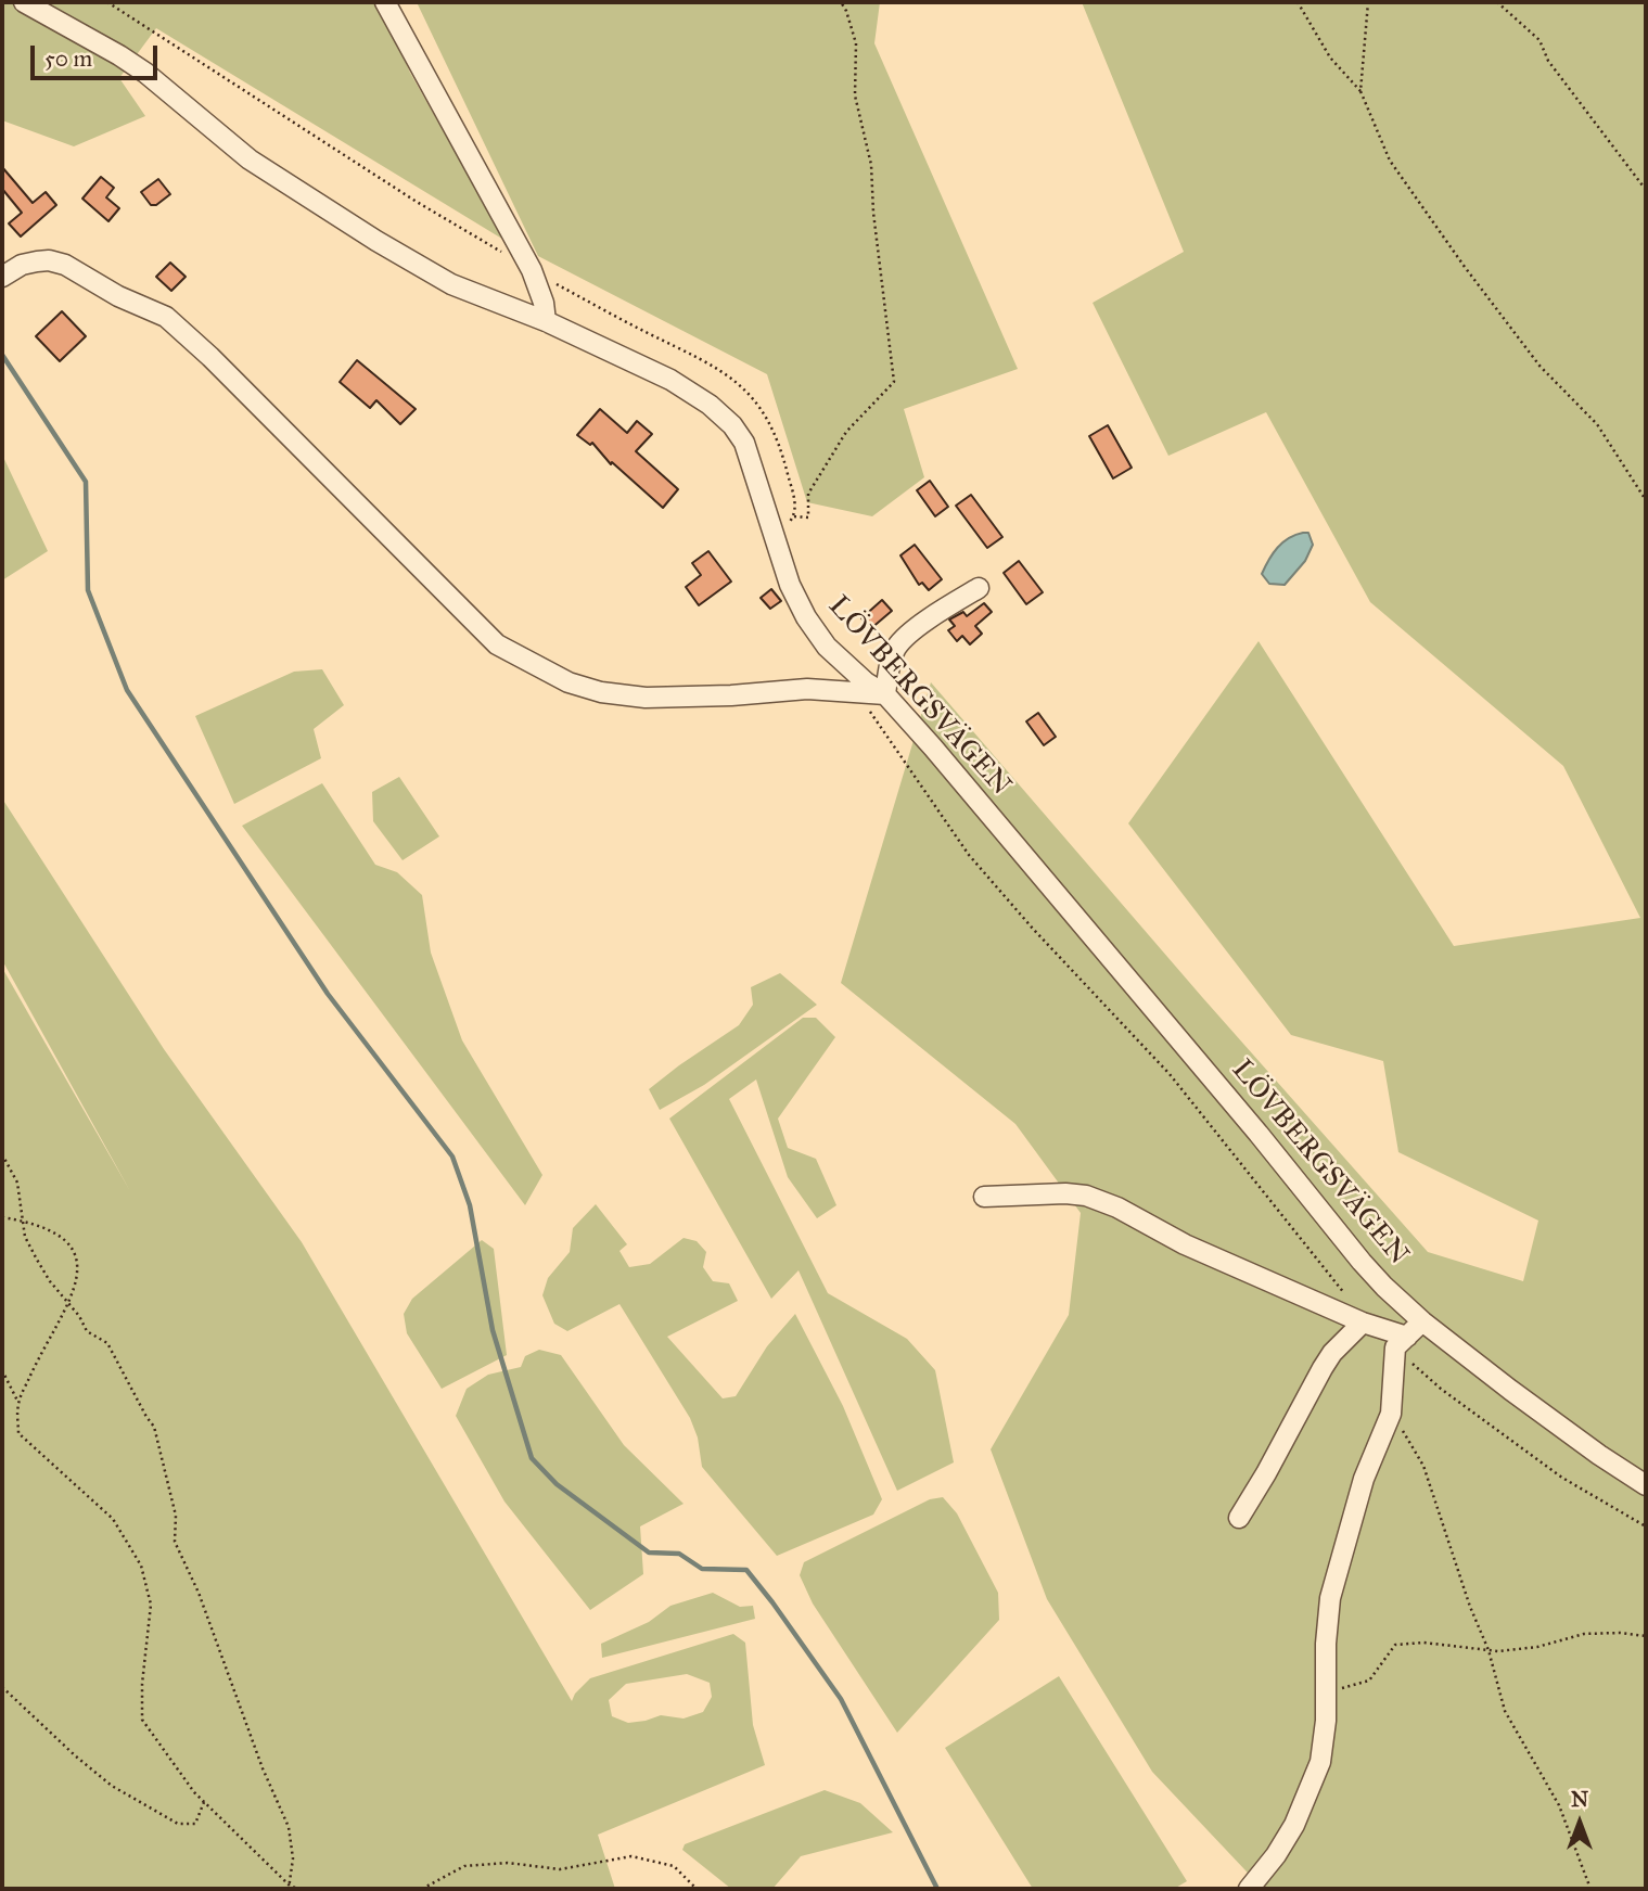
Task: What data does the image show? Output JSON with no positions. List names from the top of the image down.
{
  "streets": {
    "street": ["LÖVBERGSVÄGEN"]
  },
  "scale_bar": "50 m",
  "north": "top"
}
